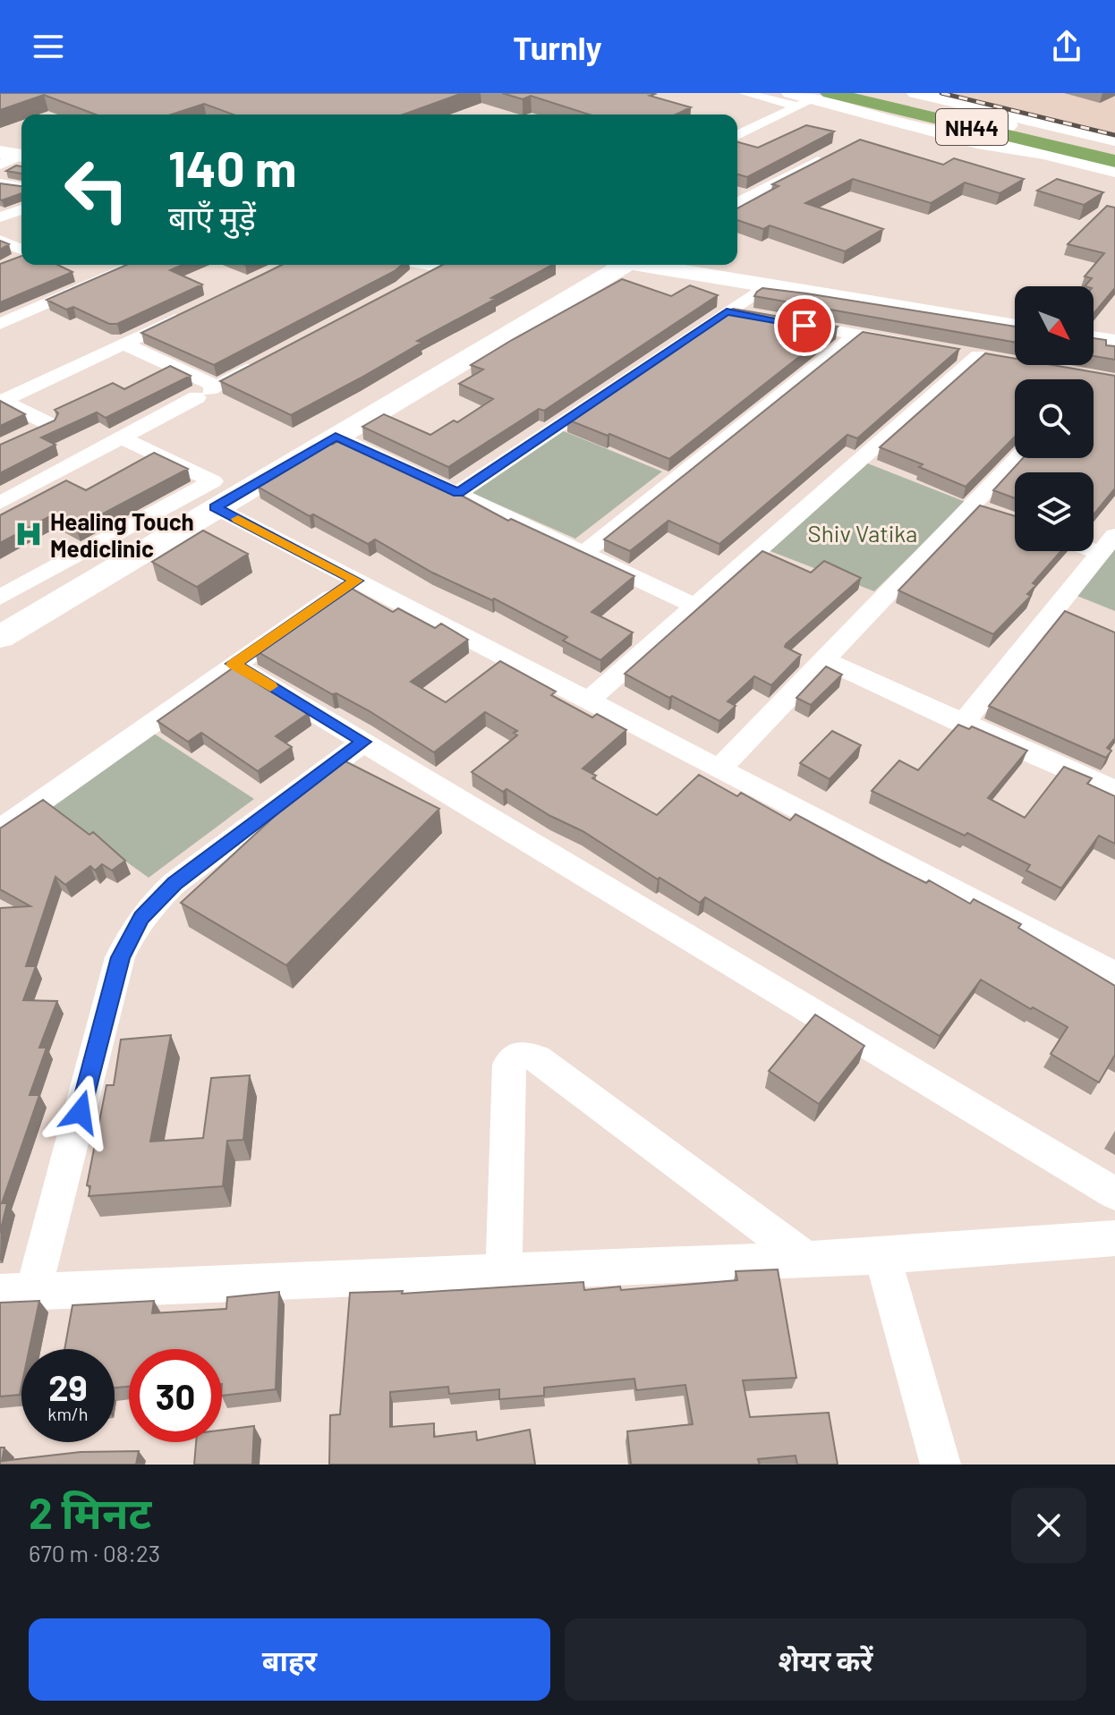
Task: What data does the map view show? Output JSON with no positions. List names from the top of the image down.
{
  "streets": {
    "highway": ["NH44"]
  },
  "parks": ["Shiv Vatika"],
  "places": {
    "hospital": ["Healing Touch Mediclinic"]
  },
  "north": "bottom right",
  "page": {
    "header": "Turnly",
    "turn": ["140 m", "बाएँ मुड़ें"],
    "speed": "29 km/h",
    "limit": "30",
    "heading": ["2 मिनट", "670 m · 08:23"],
    "buttons": ["बाहर", "शेयर करें"]
  }
}
